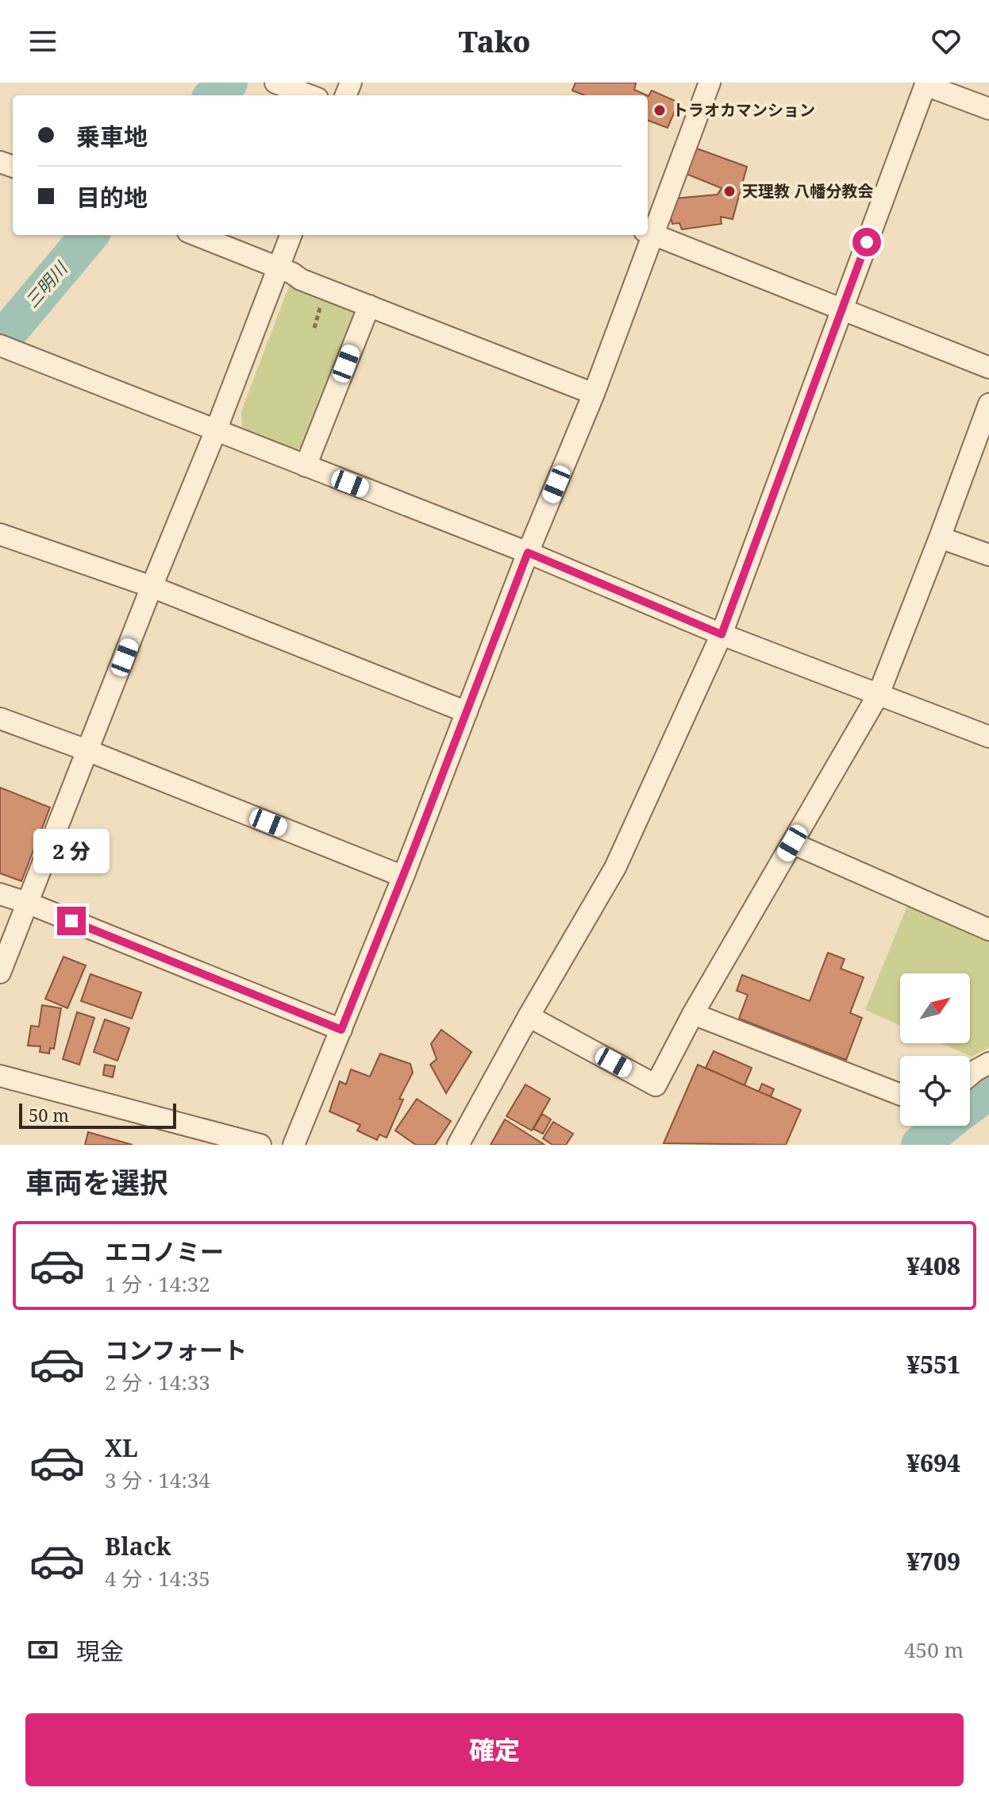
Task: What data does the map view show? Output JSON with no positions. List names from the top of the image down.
{
  "water": ["三明川"],
  "places": ["トラオカマンション", "天理教 八幡分教会"],
  "scale_bar": "50 m",
  "north": "top right",
  "page": {
    "header": "Tako",
    "banner": ["乗車地", "目的地"],
    "bubble": "2 分",
    "scale": "50 m",
    "heading": "車両を選択",
    "list": [
      {
        "name": "エコノミー",
        "note": "1 分 · 14:32",
        "value": "¥408"
      },
      {
        "name": "コンフォート",
        "note": "2 分 · 14:33",
        "value": "¥551"
      },
      {
        "name": "XL",
        "note": "3 分 · 14:34",
        "value": "¥694"
      },
      {
        "name": "Black",
        "note": "4 分 · 14:35",
        "value": "¥709"
      }
    ],
    "pay": ["現金", "450 m"],
    "buttons": "確定"
  }
}
